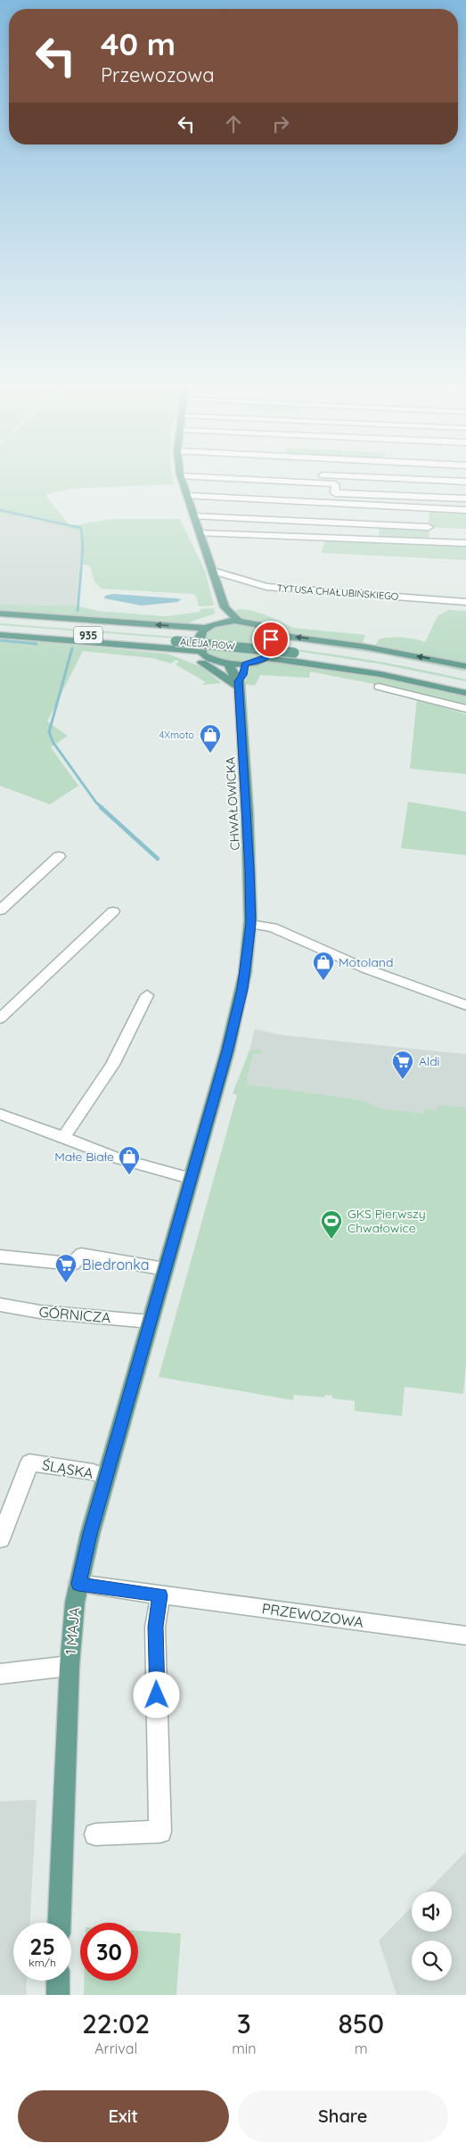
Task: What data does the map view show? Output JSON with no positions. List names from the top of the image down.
{
  "streets": {
    "main road": [
      "935",
      "ALEJA ROW",
      "CHWAŁOWICKA",
      "1 MAJA"
    ],
    "street": [
      "TYTUSA CHAŁUBIŃSKIEGO",
      "GÓRNICZA",
      "ŚLĄSKA",
      "PRZEWOZOWA"
    ]
  },
  "crossings": [
    ["CHWAŁOWICKA", "1 MAJA"],
    ["GÓRNICZA", "1 MAJA"],
    ["ŚLĄSKA", "1 MAJA"],
    ["PRZEWOZOWA", "1 MAJA"]
  ],
  "places": {
    "shop": ["4Xmoto", "Motoland", "Małe Białe"],
    "supermarket": ["Aldi", "Biedronka"],
    "sports": ["GKS Pierwszy Chwałowice"]
  },
  "page": {
    "turn": ["40 m", "Przewozowa"],
    "speed": "25 km/h",
    "limit": "30",
    "eta": [
      "22:02",
      "Arrival",
      "3",
      "min",
      "850",
      "m"
    ],
    "buttons": ["Exit", "Share"]
  }
}
